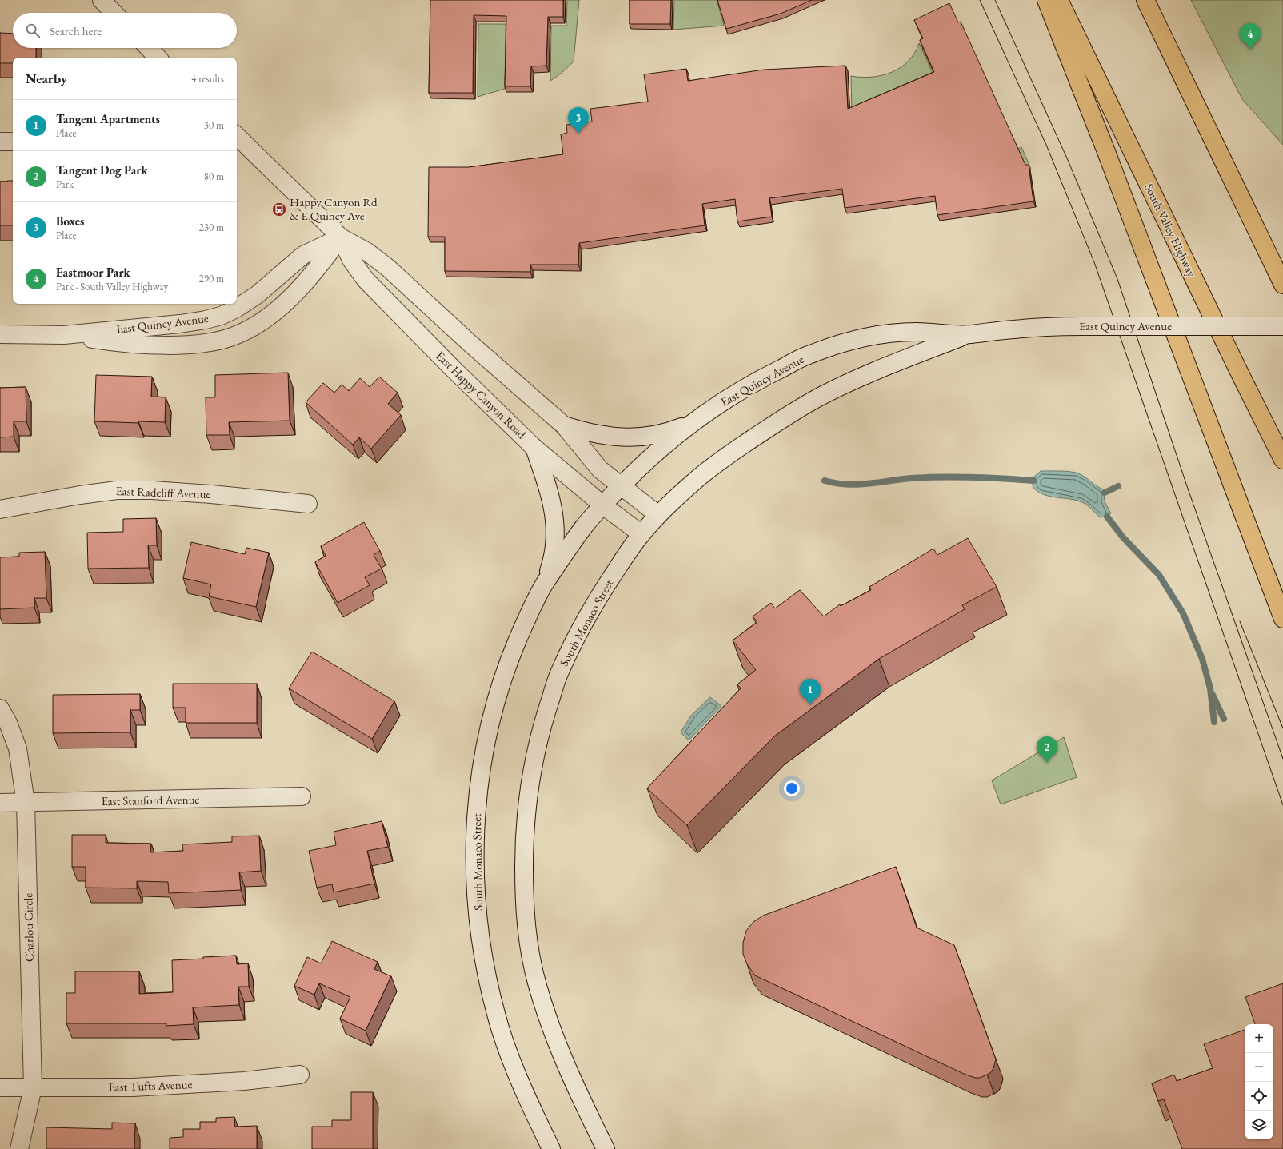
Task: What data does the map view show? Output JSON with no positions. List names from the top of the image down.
{
  "streets": {
    "highway": ["South Valley Highway"],
    "street": [
      "East Quincy Avenue",
      "East Happy Canyon Road",
      "East Radcliff Avenue",
      "South Monaco Street",
      "East Stanford Avenue",
      "Charlou Circle",
      "East Tufts Avenue"
    ]
  },
  "crossings": [
    ["East Quincy Avenue", "East Happy Canyon Road"],
    ["East Quincy Avenue", "South Monaco Street"],
    ["East Happy Canyon Road", "South Monaco Street"],
    ["East Stanford Avenue", "Charlou Circle"],
    ["Charlou Circle", "East Tufts Avenue"]
  ],
  "places": {
    "bus stop": ["Happy Canyon Rd & E Quincy Ave"]
  },
  "page": {
    "search": "Search here",
    "pins": [
      "4",
      "3",
      "1",
      "2"
    ],
    "heading": ["Nearby", "4 results"],
    "list": [
      {
        "mark": "1",
        "name": "Tangent Apartments",
        "note": "Place",
        "value": "30 m"
      },
      {
        "mark": "2",
        "name": "Tangent Dog Park",
        "note": "Park",
        "value": "80 m"
      },
      {
        "mark": "3",
        "name": "Boxes",
        "note": "Place",
        "value": "230 m"
      },
      {
        "mark": "4",
        "name": "Eastmoor Park",
        "note": "Park · South Valley Highway",
        "value": "290 m"
      }
    ],
    "map_buttons": ["+", "−"]
  }
}
